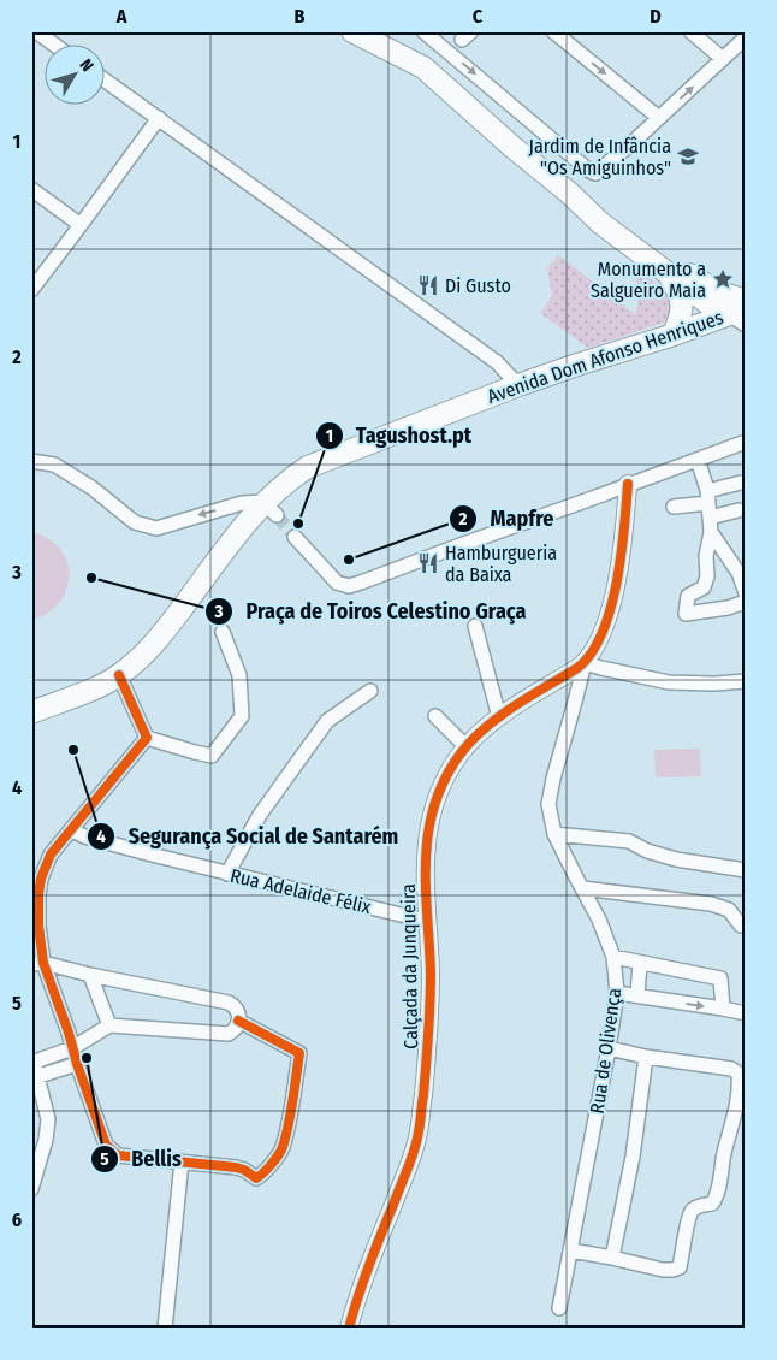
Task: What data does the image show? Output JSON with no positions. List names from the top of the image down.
{
  "streets": {
    "main road": ["Avenida Dom Afonso Henriques"],
    "street": ["Rua Adelaide Félix", "Calçada da Junqueira", "Rua de Olivença"]
  },
  "crossings": [
    ["Rua Adelaide Félix", "Calçada da Junqueira"],
    ["Calçada da Junqueira", "Rua de Olivença"]
  ],
  "places": {
    "school or university": ["Jardim de Infância \"Os Amiguinhos\""],
    "place": ["Monumento a Salgueiro Maia"],
    "restaurant": ["Di Gusto", "Hamburgueria da Baixa"],
    "other": [
      "Tagushost.pt",
      "Mapfre",
      "Praça de Toiros Celestino Graça",
      "Segurança Social de Santarém",
      "Bellis"
    ]
  },
  "north": "top right",
  "grid": {
    "columns": [
      "A",
      "B",
      "C",
      "D"
    ],
    "rows": [
      "1",
      "2",
      "3",
      "4",
      "5",
      "6"
    ]
  }
}
